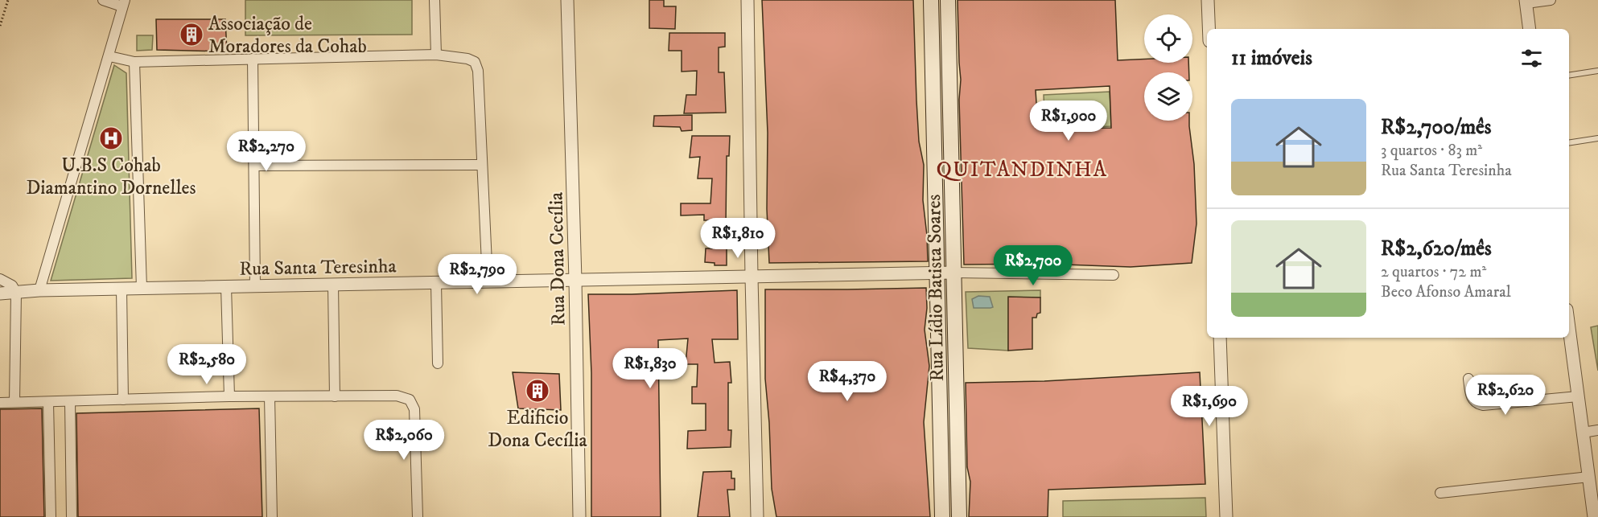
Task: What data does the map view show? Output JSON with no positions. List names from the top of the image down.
{
  "streets": {
    "main road": ["Rua Lídio Batista Soares"],
    "street": ["Rua Dona Cecília", "Rua Santa Teresinha"]
  },
  "crossings": [
    ["Rua Dona Cecília", "Rua Santa Teresinha"],
    ["Rua Santa Teresinha", "Rua Lídio Batista Soares"]
  ],
  "districts": ["QUITANDINHA"],
  "places": {
    "building": ["Associação de Moradores da Cohab", "Edificio Dona Cecília"],
    "hospital": ["U.B.S Cohab Diamantino Dornelles"]
  },
  "page": {
    "heading": "11 imóveis",
    "list": [
      {
        "name": "R$2,700/mês",
        "note": "3 quartos · 83 m² · Rua Santa Teresinha"
      },
      {
        "name": "R$2,620/mês",
        "note": "2 quartos · 72 m² · Beco Afonso Amaral"
      }
    ],
    "price": [
      "R$1,900",
      "R$2,270",
      "R$1,810",
      "R$2,700",
      "R$2,790",
      "R$2,580",
      "R$1,830",
      "R$4,370",
      "R$2,620",
      "R$1,690",
      "R$2,060"
    ]
  }
}
